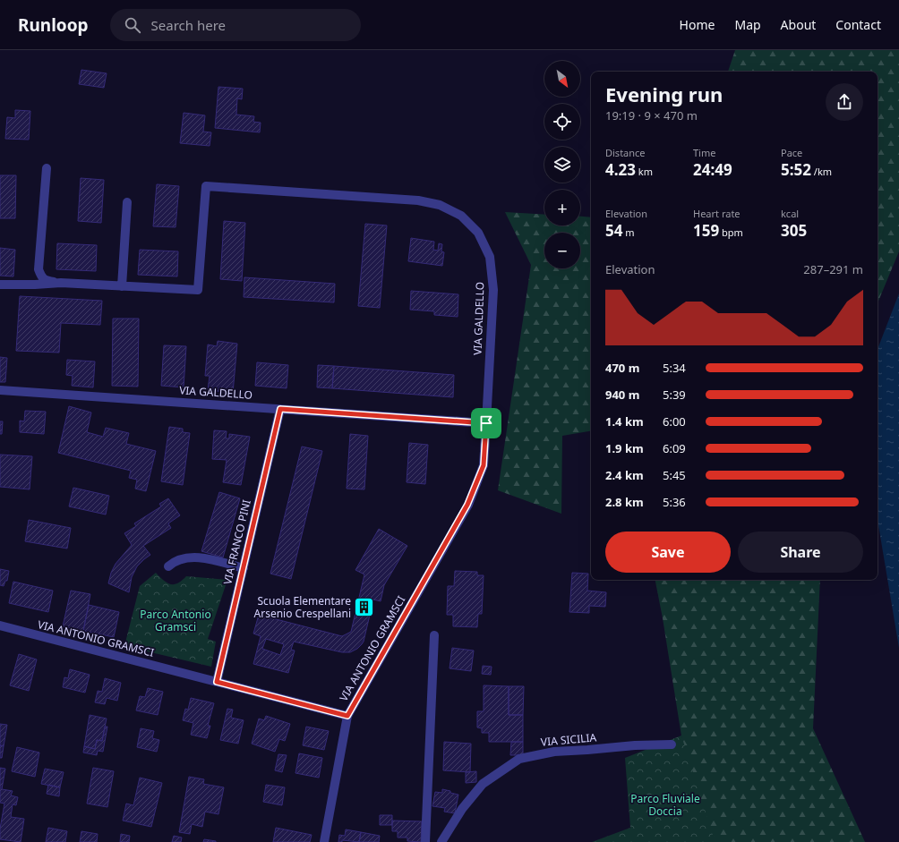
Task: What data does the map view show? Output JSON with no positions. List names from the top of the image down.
{
  "streets": {
    "street": [
      "VIA GALDELLO",
      "VIA FRANCO PINI",
      "VIA ANTONIO GRAMSCI",
      "VIA SICILIA"
    ]
  },
  "crossings": [
    ["VIA GALDELLO", "VIA FRANCO PINI"],
    ["VIA GALDELLO", "VIA ANTONIO GRAMSCI"],
    ["VIA FRANCO PINI", "VIA ANTONIO GRAMSCI"]
  ],
  "parks": ["Parco Antonio Gramsci", "Parco Fluviale Doccia"],
  "places": {
    "building": ["Scuola Elementare Arsenio Crespellani"]
  },
  "north": "bottom right",
  "page": {
    "header": "Runloop",
    "search": "Search here",
    "nav": [
      "Home",
      "Map",
      "About",
      "Contact"
    ],
    "map_buttons": ["+", "−"],
    "heading": ["Evening run", "19:19 · 9 × 470 m"],
    "stats": [
      ["Distance", "4.23 km"],
      ["Time", "24:49"],
      ["Pace", "5:52 /km"],
      ["Elevation", "54 m"],
      ["Heart rate", "159 bpm"],
      ["kcal", "305"]
    ],
    "chart": ["Elevation", "287–291 m"],
    "list": [
      {
        "name": "470 m",
        "note": "5:34"
      },
      {
        "name": "940 m",
        "note": "5:39"
      },
      {
        "name": "1.4 km",
        "note": "6:00"
      },
      {
        "name": "1.9 km",
        "note": "6:09"
      },
      {
        "name": "2.4 km",
        "note": "5:45"
      },
      {
        "name": "2.8 km",
        "note": "5:36"
      }
    ],
    "buttons": ["Save", "Share"]
  }
}
